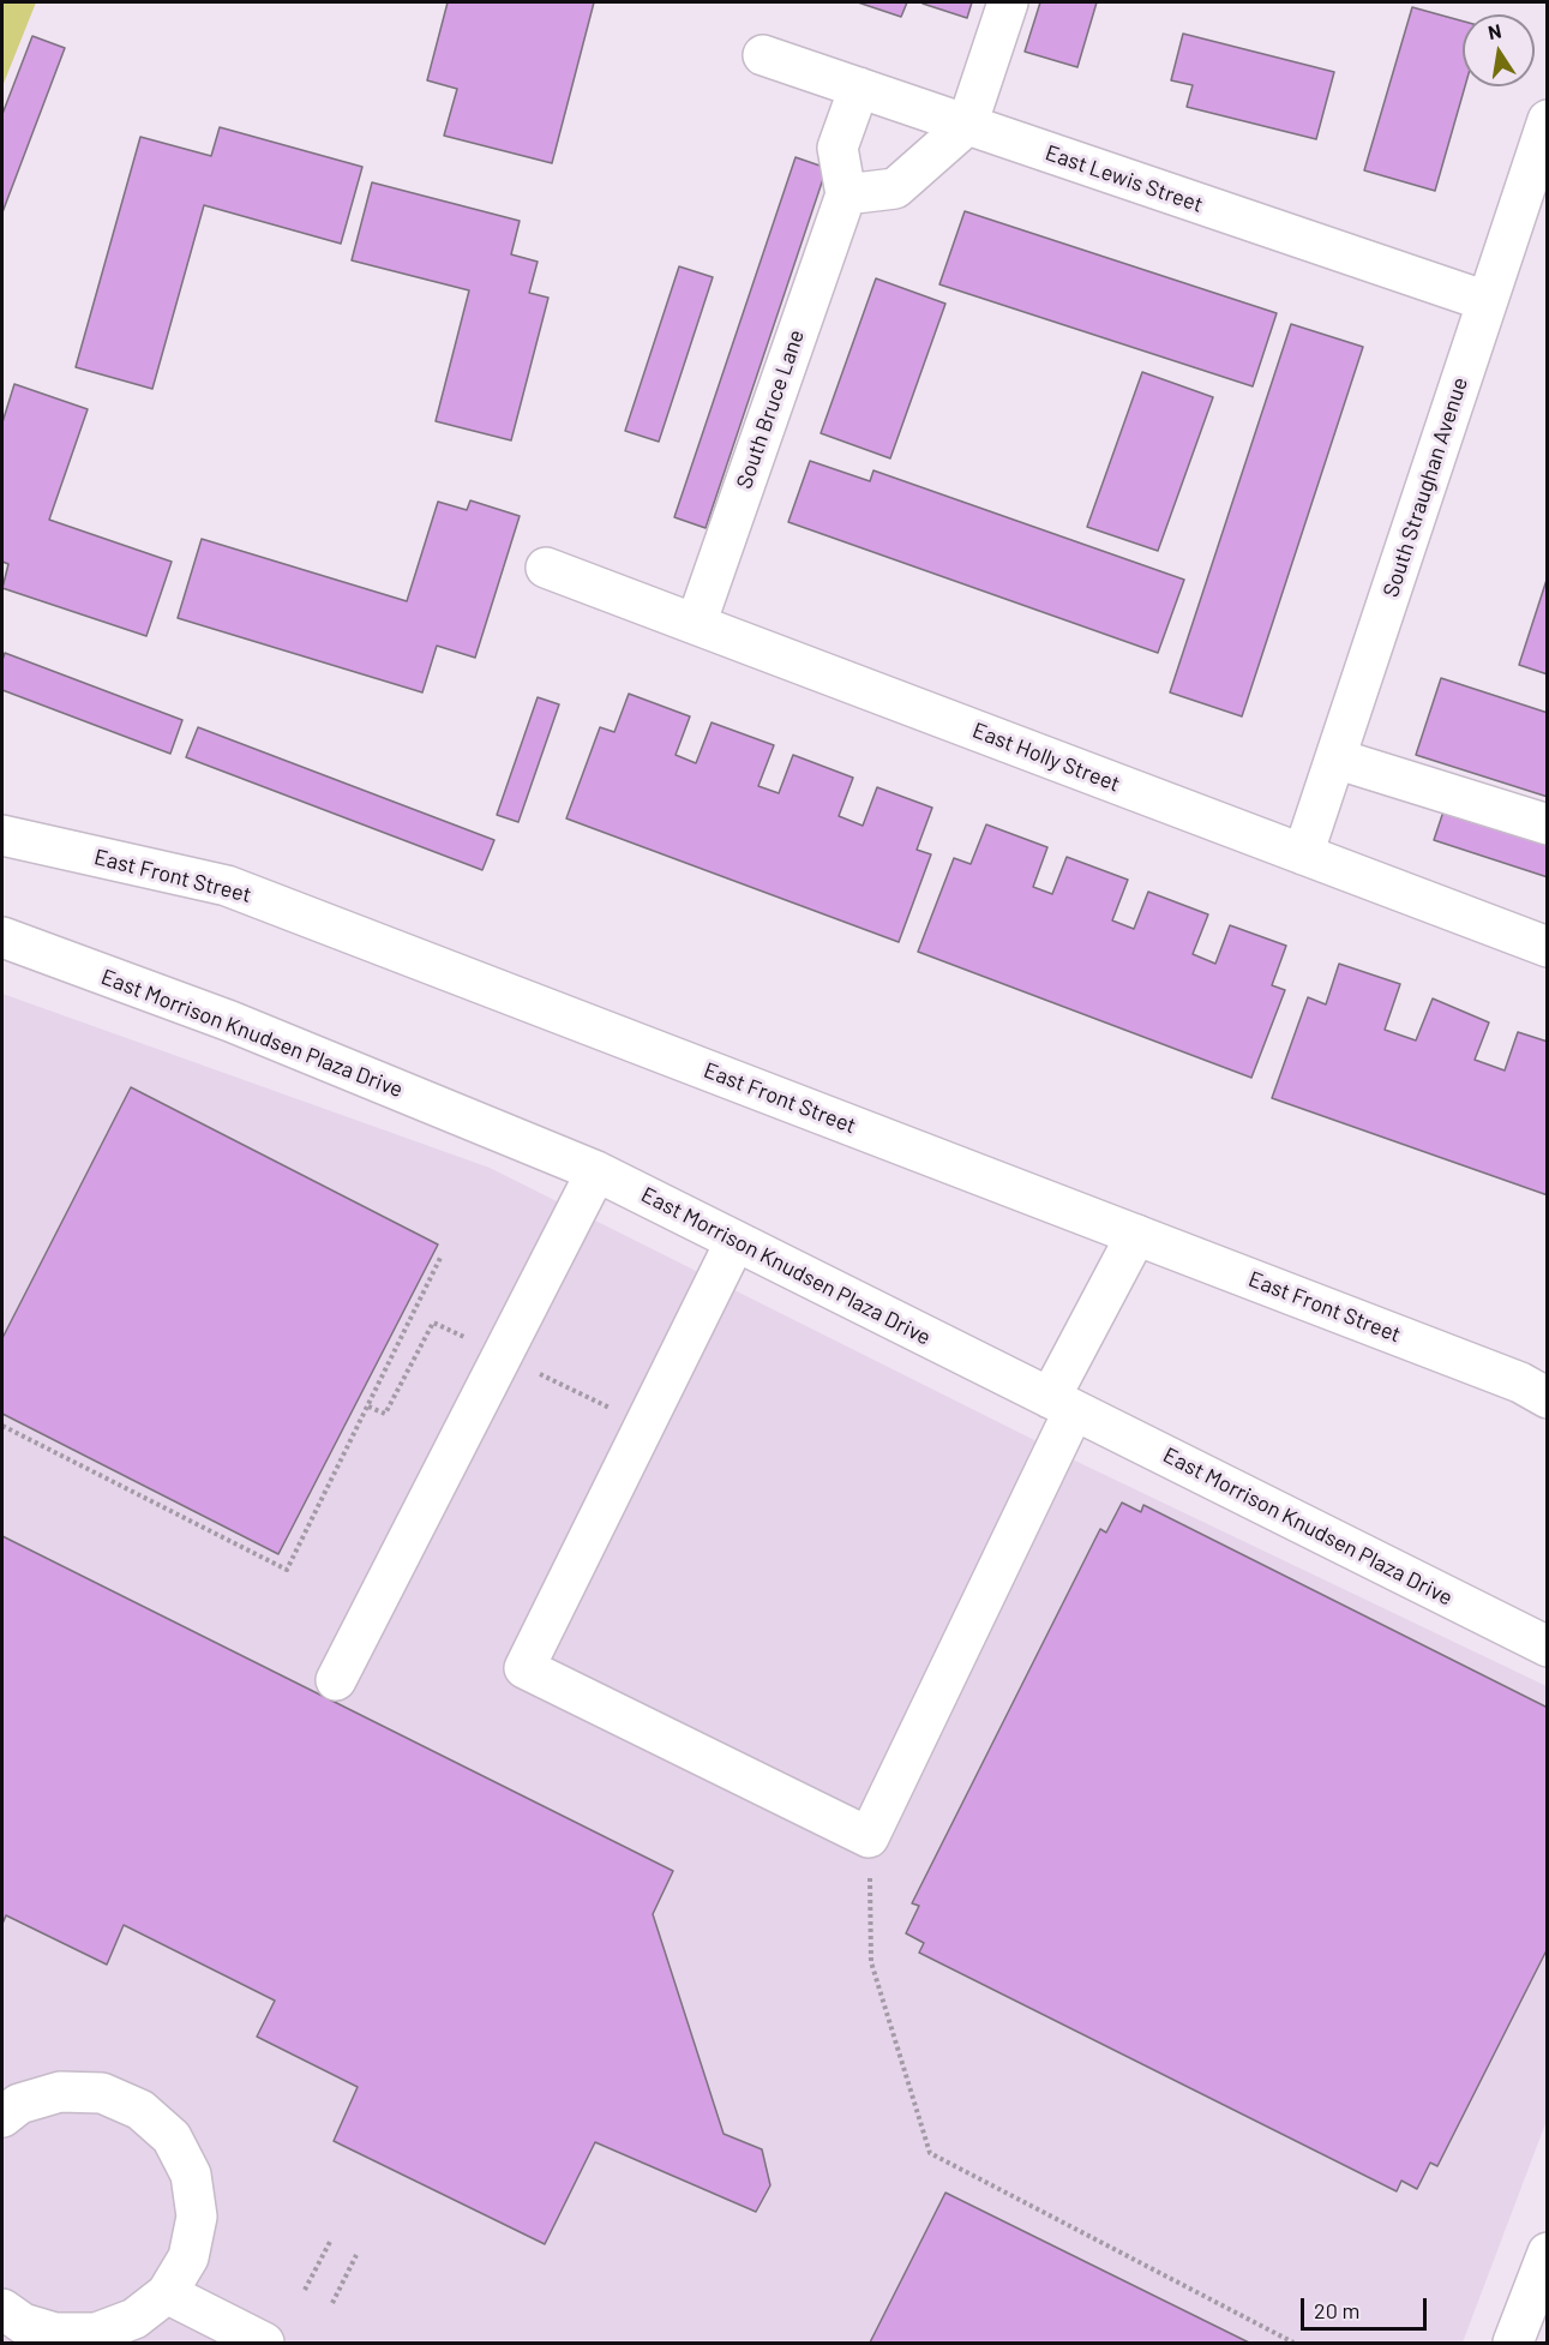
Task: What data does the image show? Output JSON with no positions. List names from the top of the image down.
{
  "streets": {
    "street": [
      "East Lewis Street",
      "South Bruce Lane",
      "South Straughan Avenue",
      "East Holly Street",
      "East Front Street",
      "East Morrison Knudsen Plaza Drive"
    ]
  },
  "crossings": [
    ["East Lewis Street", "South Bruce Lane"],
    ["East Lewis Street", "South Straughan Avenue"],
    ["South Bruce Lane", "East Holly Street"],
    ["South Straughan Avenue", "East Holly Street"]
  ],
  "scale_bar": "20 m",
  "north": "top"
}
